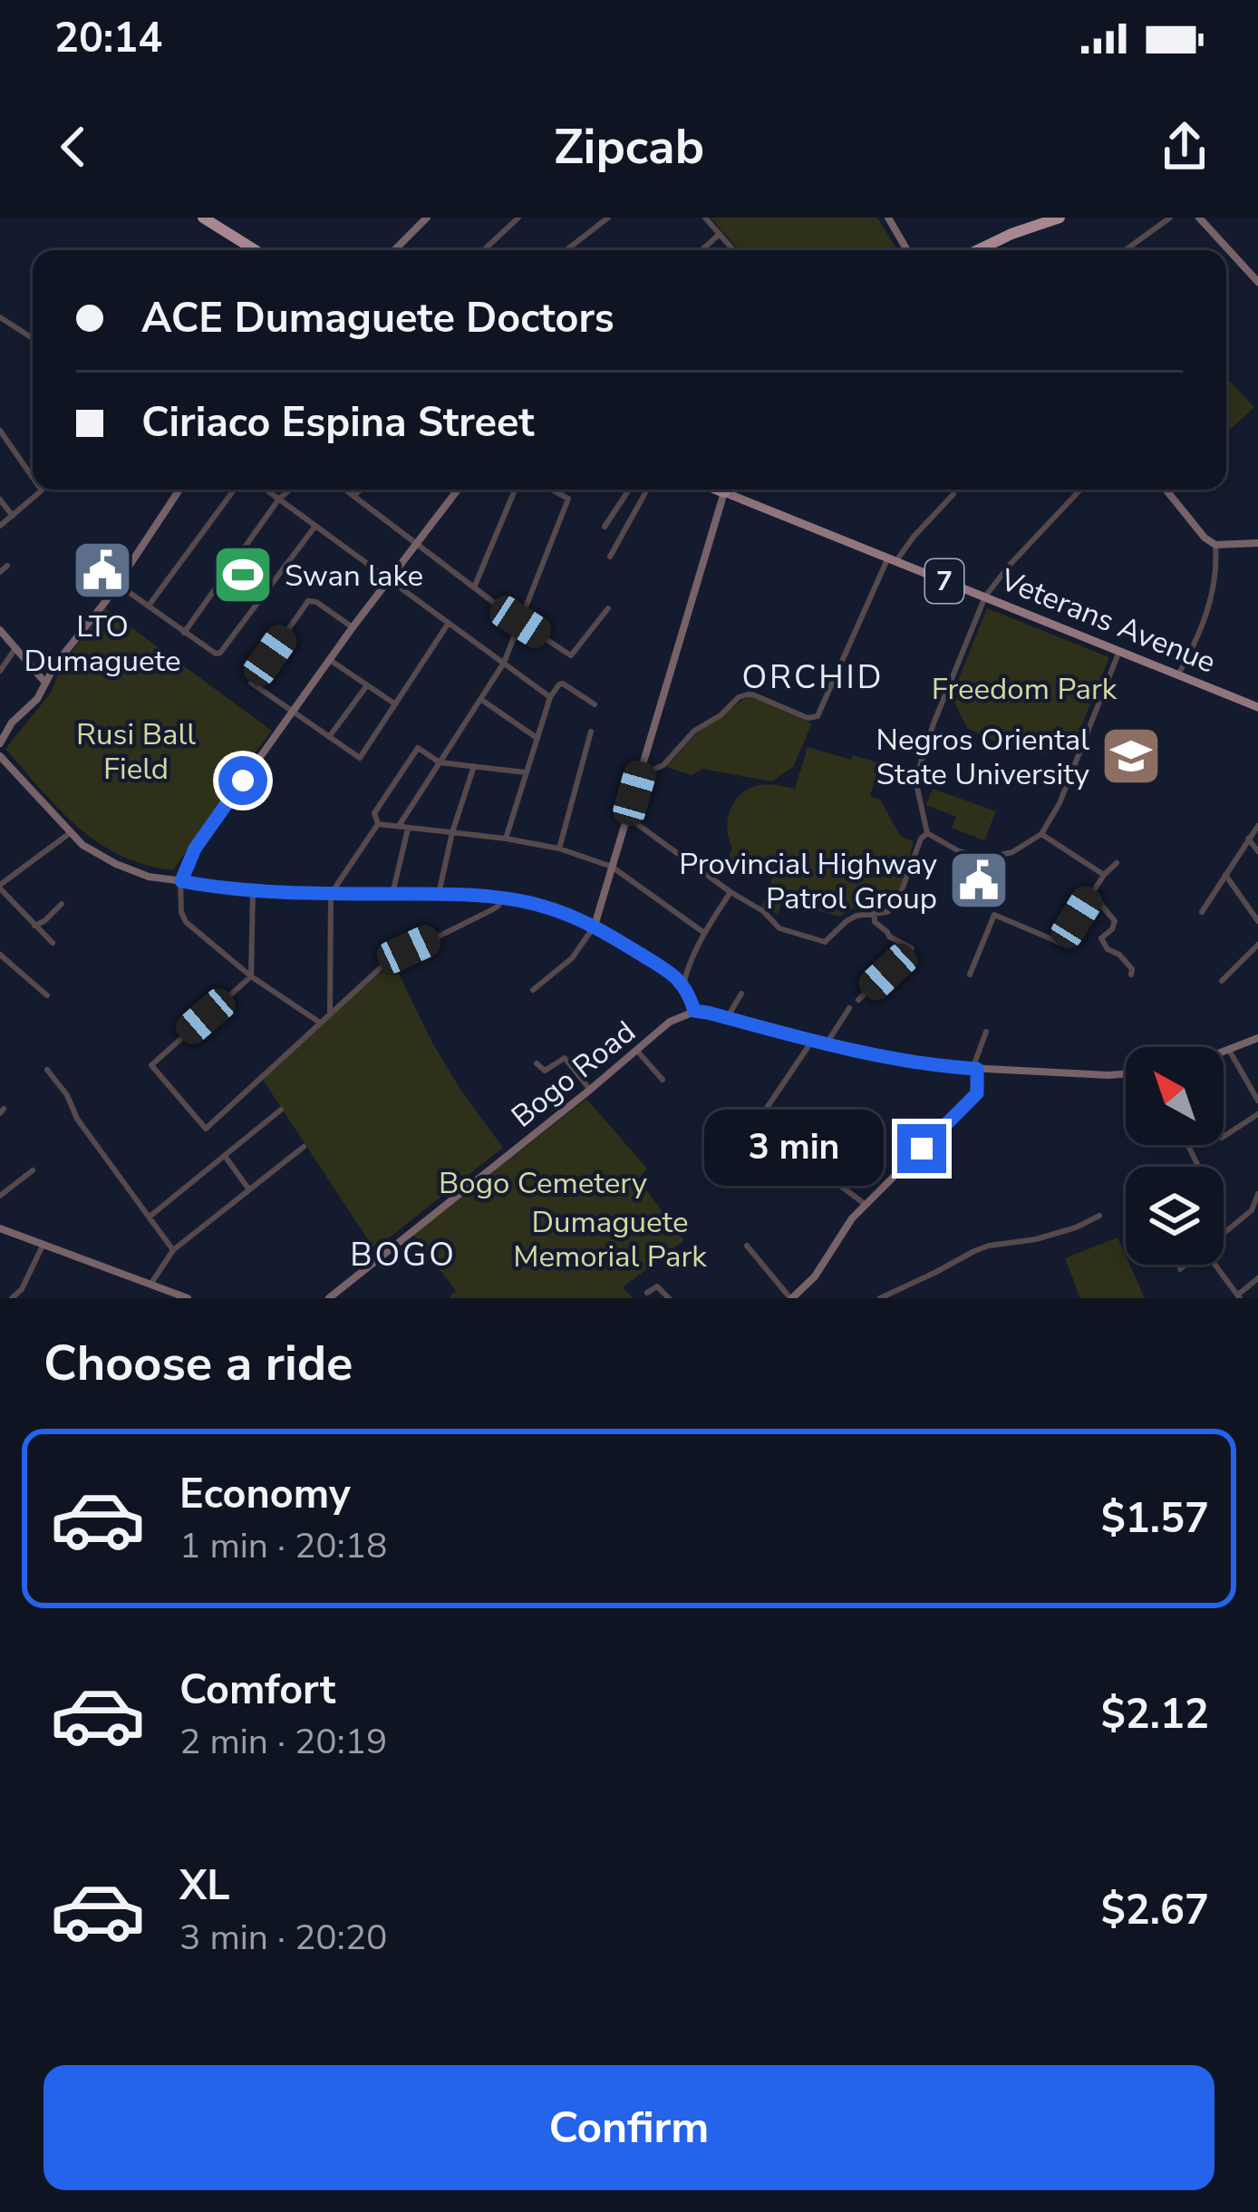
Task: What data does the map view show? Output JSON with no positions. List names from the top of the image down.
{
  "streets": {
    "main road": ["7", "Veterans Avenue"],
    "street": ["Bogo Road"]
  },
  "districts": ["ORCHID", "BOGO"],
  "parks": [
    "Freedom Park",
    "Rusi Ball Field",
    "Bogo Cemetery",
    "Dumaguete Memorial Park"
  ],
  "places": {
    "public building": ["LTO Dumaguete", "Provincial Highway Patrol Group"],
    "sports": ["Swan lake"],
    "school or university": ["Negros Oriental State University"]
  },
  "north": "top left",
  "page": {
    "status": "20:14",
    "header": "Zipcab",
    "banner": ["ACE Dumaguete Doctors", "Ciriaco Espina Street"],
    "bubble": "3 min",
    "heading": "Choose a ride",
    "list": [
      {
        "name": "Economy",
        "note": "1 min · 20:18",
        "value": "$1.57"
      },
      {
        "name": "Comfort",
        "note": "2 min · 20:19",
        "value": "$2.12"
      },
      {
        "name": "XL",
        "note": "3 min · 20:20",
        "value": "$2.67"
      }
    ],
    "buttons": "Confirm"
  }
}
